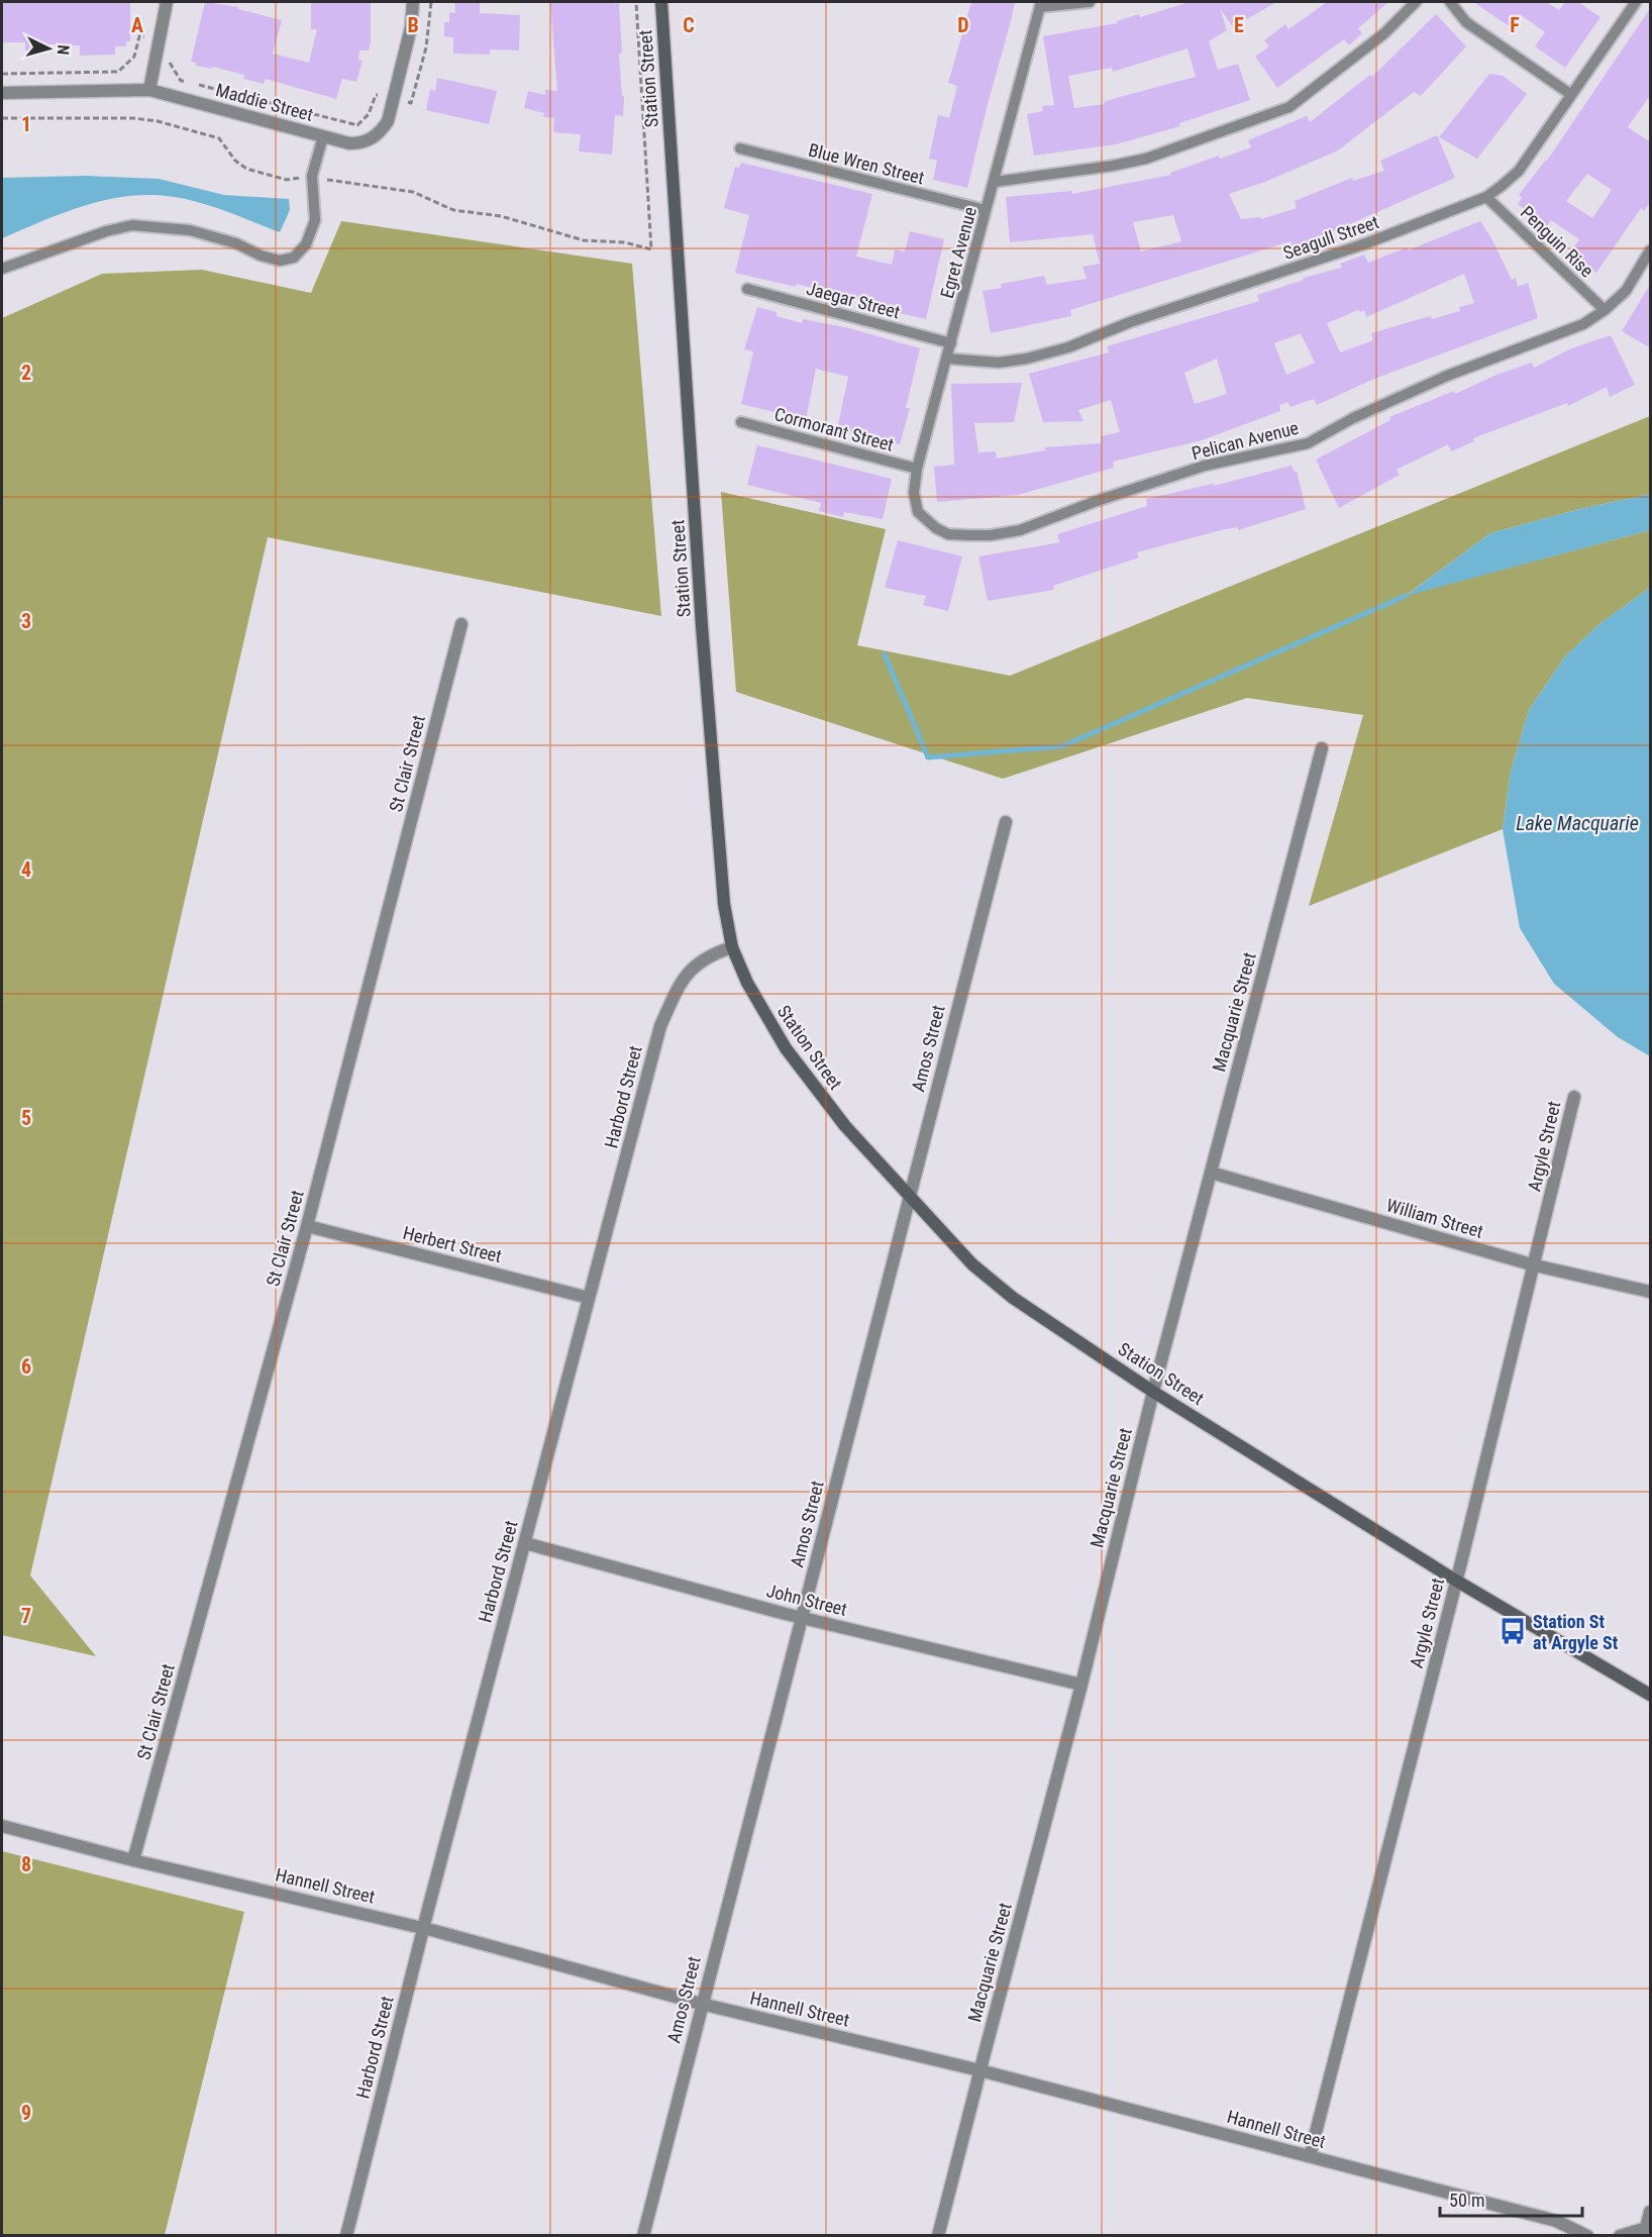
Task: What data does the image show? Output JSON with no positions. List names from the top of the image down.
{
  "streets": {
    "street": [
      "Station Street",
      "Maddie Street",
      "St Clair Street",
      "Macquarie Street",
      "Amos Street",
      "Harbord Street",
      "Argyle Street",
      "William Street",
      "Herbert Street",
      "John Street",
      "Hannell Street"
    ],
    "lane": [
      "Blue Wren Street",
      "Seagull Street",
      "Penguin Rise",
      "Egret Avenue",
      "Jaegar Street",
      "Cormorant Street",
      "Pelican Avenue"
    ]
  },
  "crossings": [
    ["Station Street", "Macquarie Street"],
    ["Station Street", "Amos Street"],
    ["Station Street", "Harbord Street"],
    ["Station Street", "Argyle Street"],
    ["Blue Wren Street", "Egret Avenue"],
    ["Seagull Street", "Penguin Rise"],
    ["Seagull Street", "Egret Avenue"],
    ["Penguin Rise", "Pelican Avenue"],
    ["Egret Avenue", "Jaegar Street"],
    ["Egret Avenue", "Cormorant Street"],
    ["Egret Avenue", "Pelican Avenue"],
    ["St Clair Street", "Herbert Street"],
    ["St Clair Street", "Hannell Street"],
    ["Macquarie Street", "William Street"],
    ["Macquarie Street", "John Street"],
    ["Macquarie Street", "Hannell Street"],
    ["Amos Street", "John Street"],
    ["Amos Street", "Hannell Street"],
    ["Harbord Street", "Herbert Street"],
    ["Harbord Street", "John Street"],
    ["Harbord Street", "Hannell Street"],
    ["Argyle Street", "William Street"],
    ["Argyle Street", "Hannell Street"]
  ],
  "water": ["Lake Macquarie"],
  "places": {
    "bus stop": ["Station St at Argyle St"]
  },
  "scale_bar": "50 m",
  "north": "right",
  "grid": {
    "columns": [
      "A",
      "B",
      "C",
      "D",
      "E",
      "F"
    ],
    "rows": [
      "1",
      "2",
      "3",
      "4",
      "5",
      "6",
      "7",
      "8",
      "9"
    ]
  }
}
